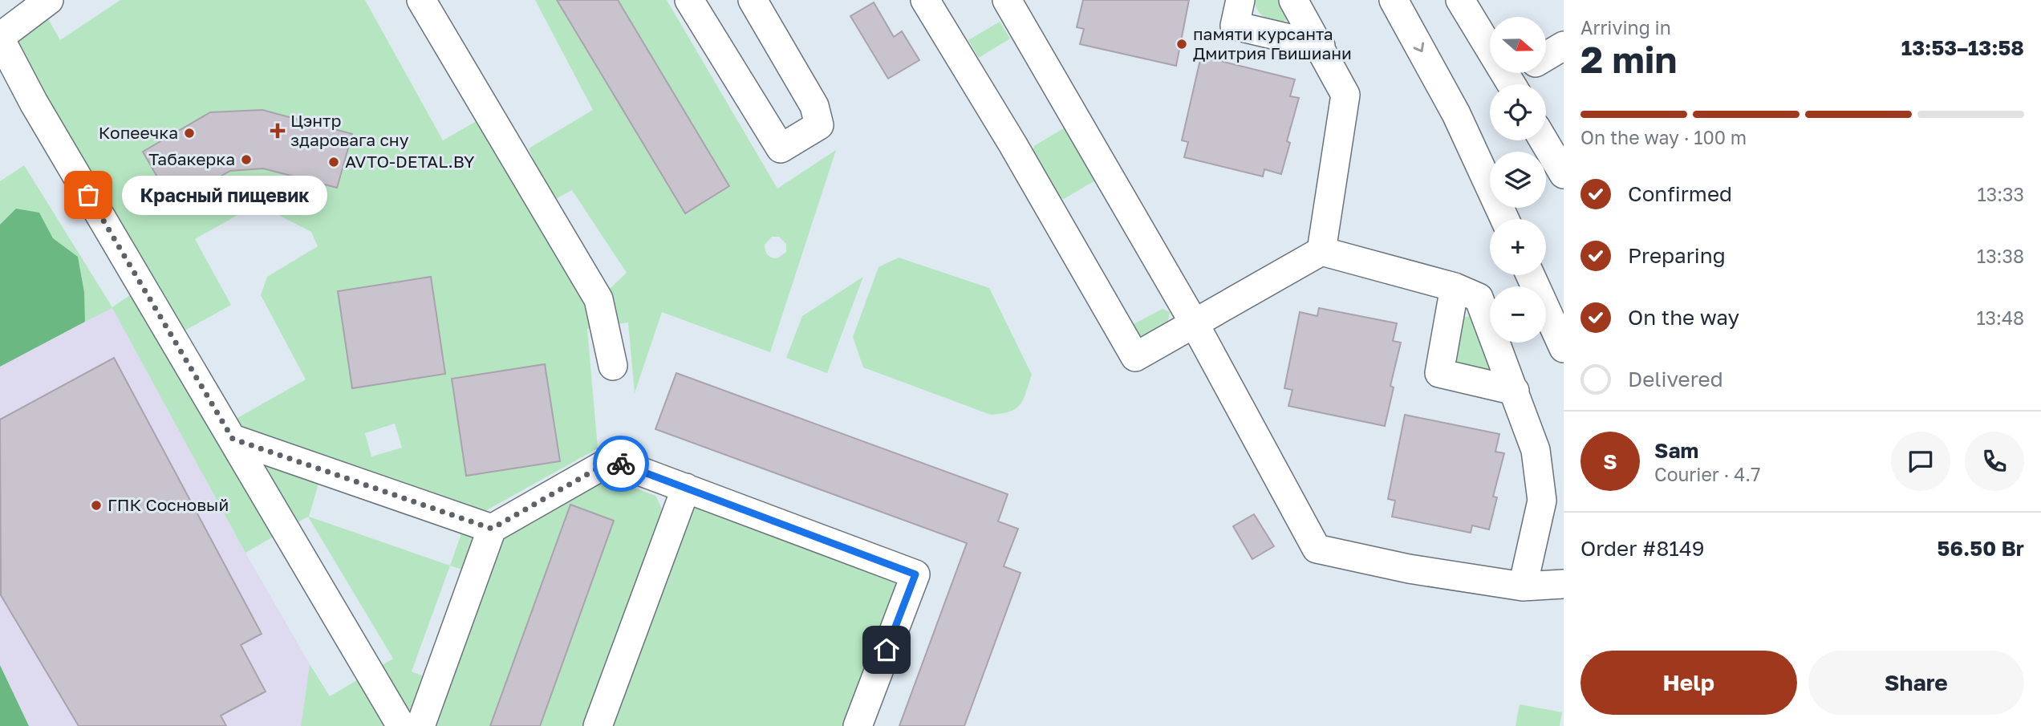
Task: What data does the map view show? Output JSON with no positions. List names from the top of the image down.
{
  "places": {
    "other": [
      "памяти курсанта Дмитрия Гвишиани",
      "Копеечка",
      "Табакерка",
      "AVTO-DETAL.BY",
      "Красный пищевик",
      "ГПК Сосновый"
    ],
    "health": ["Цэнтр здаровага сну"]
  },
  "north": "right",
  "page": {
    "heading": ["2 min", "Arriving in", "13:53–13:58"],
    "panel": [
      "Sam",
      "Courier · 4.7",
      "Order #8149",
      "56.50 Br"
    ],
    "map_buttons": ["+", "−"],
    "bar": "On the way · 100 m",
    "list": [
      ["Confirmed", "13:33"],
      ["Preparing", "13:38"],
      ["On the way", "13:48"],
      "Delivered"
    ],
    "bubble": "Красный пищевик",
    "round": "S",
    "buttons": ["Help", "Share"]
  }
}
